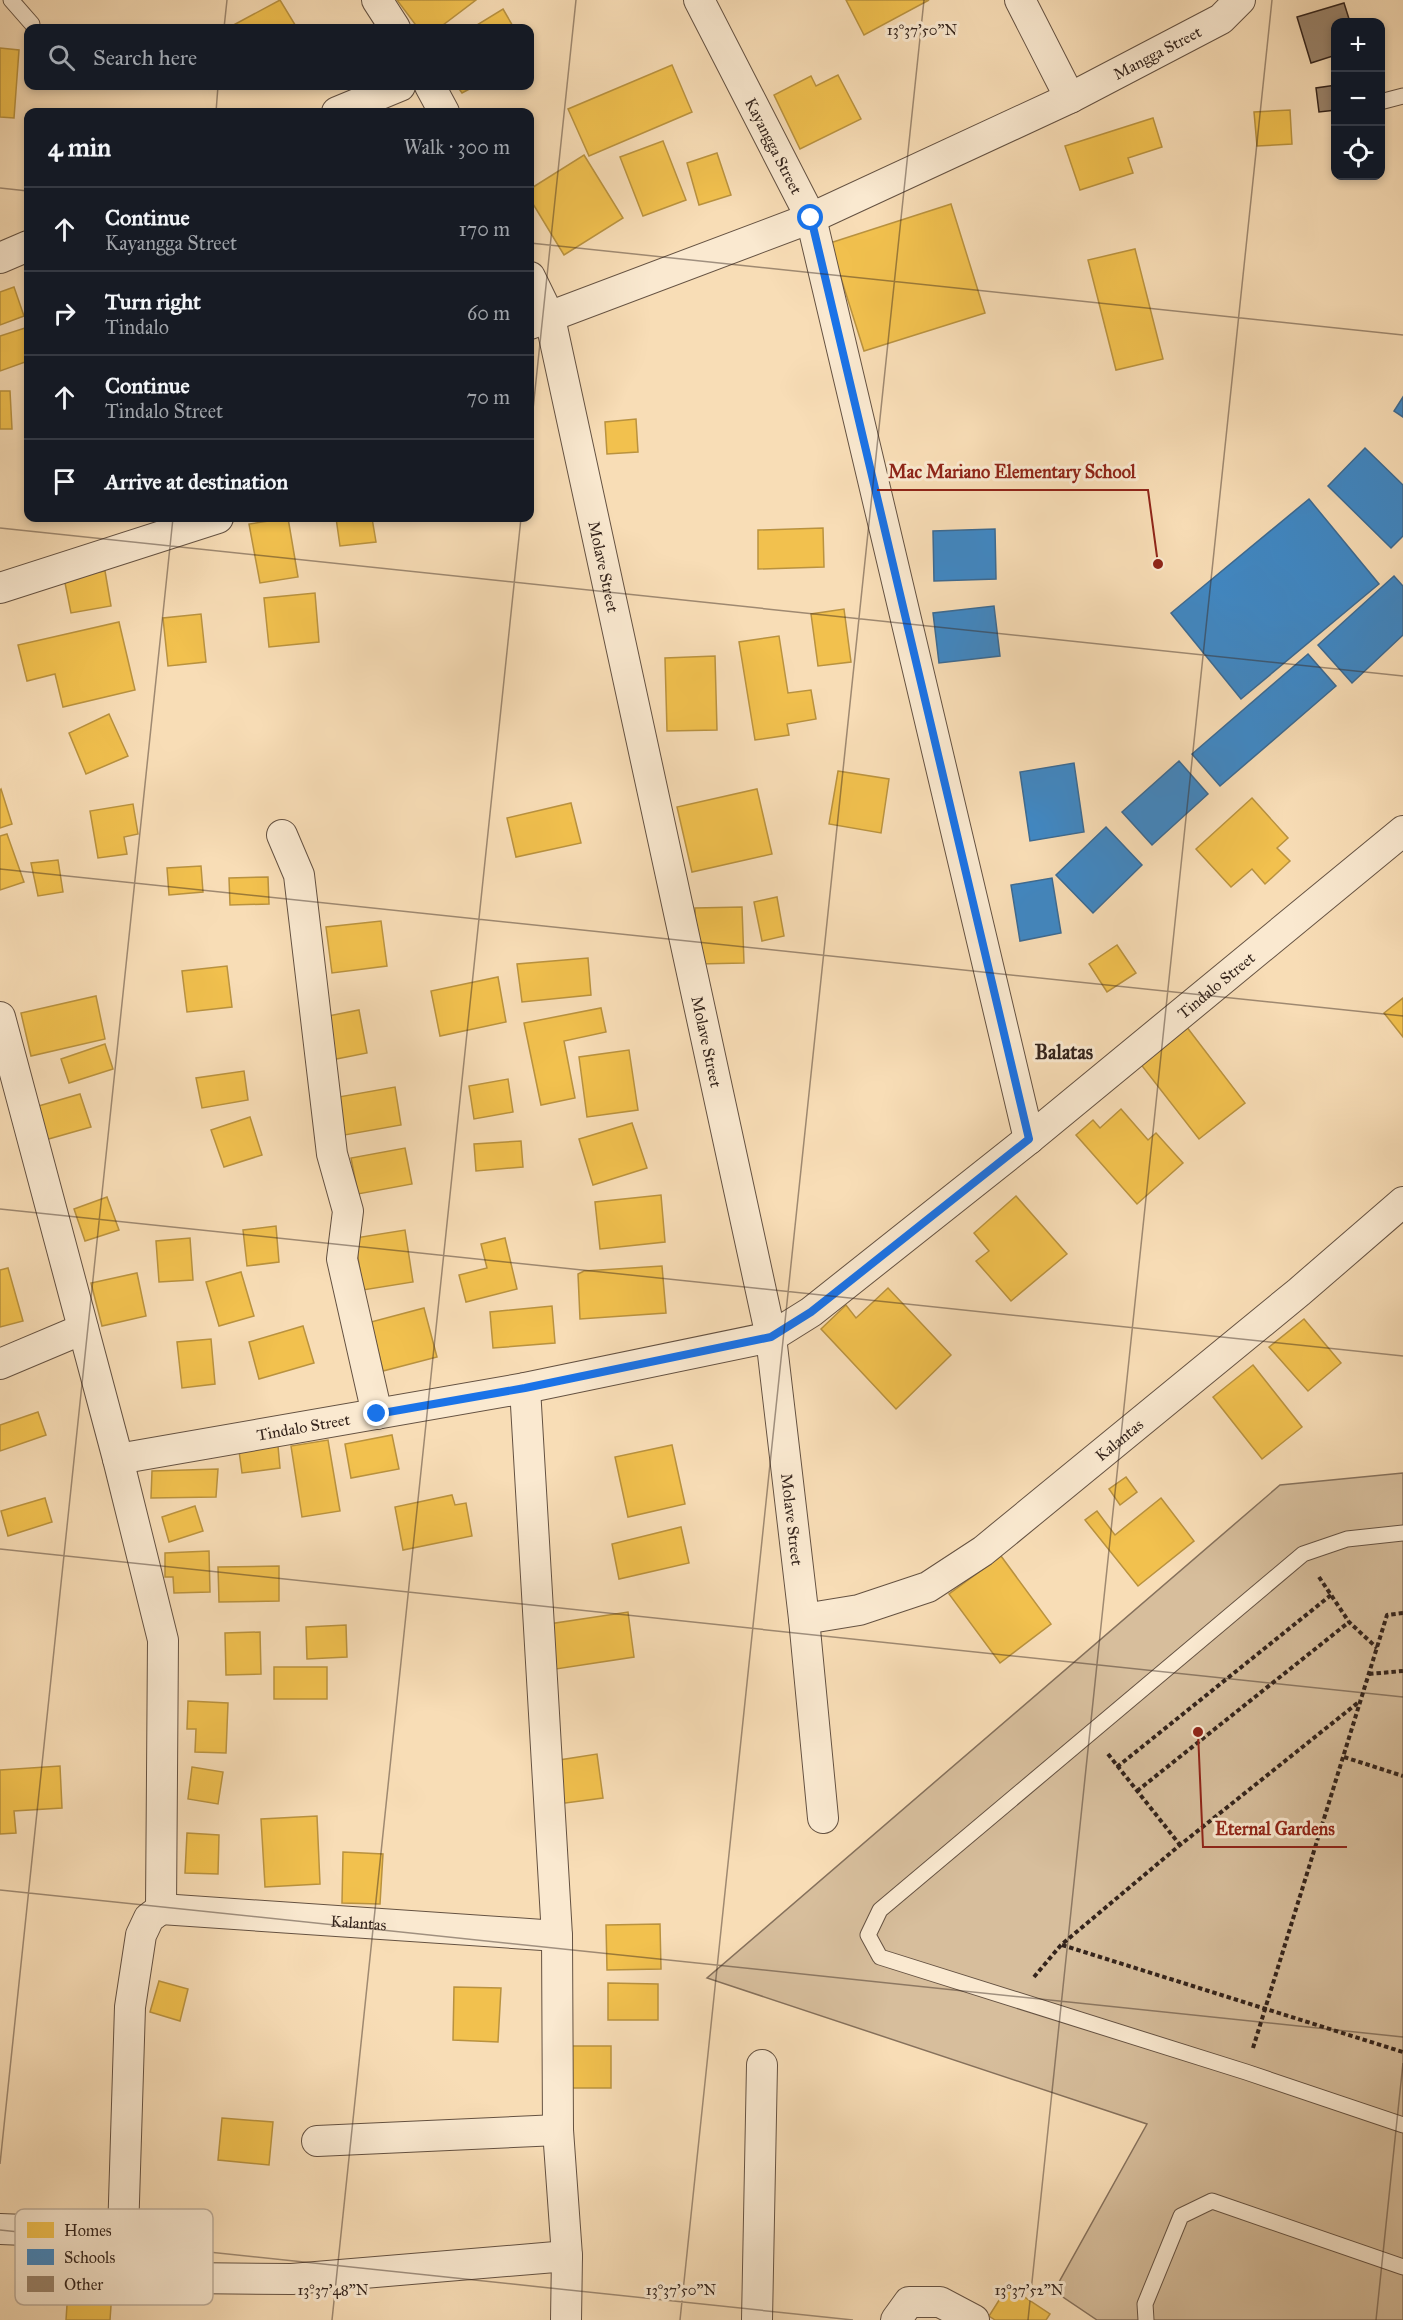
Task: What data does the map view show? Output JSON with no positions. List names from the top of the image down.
{
  "streets": {
    "street": [
      "Mangga Street",
      "Kayangga Street",
      "Molave Street",
      "Tindalo Street",
      "Kalantas"
    ]
  },
  "crossings": [
    ["Mangga Street", "Kayangga Street"],
    ["Mangga Street", "Molave Street"],
    ["Kayangga Street", "Tindalo Street"],
    ["Molave Street", "Tindalo Street"],
    ["Molave Street", "Kalantas"]
  ],
  "districts": ["Balatas"],
  "places": ["Mac Mariano Elementary School", "Eternal Gardens"],
  "legend": ["Homes", "Schools", "Other"],
  "page": {
    "map_buttons": ["+", "−"],
    "search": "Search here",
    "heading": ["4 min", "Walk · 300 m"],
    "list": [
      ["Continue", "Kayangga Street", "170 m"],
      ["Turn right", "Tindalo", "60 m"],
      ["Continue", "Tindalo Street", "70 m"],
      "Arrive at destination"
    ]
  },
  "coordinates": ["13°37'50\"N", "13°37'48\"N", "13°37'52\"N"]
}
